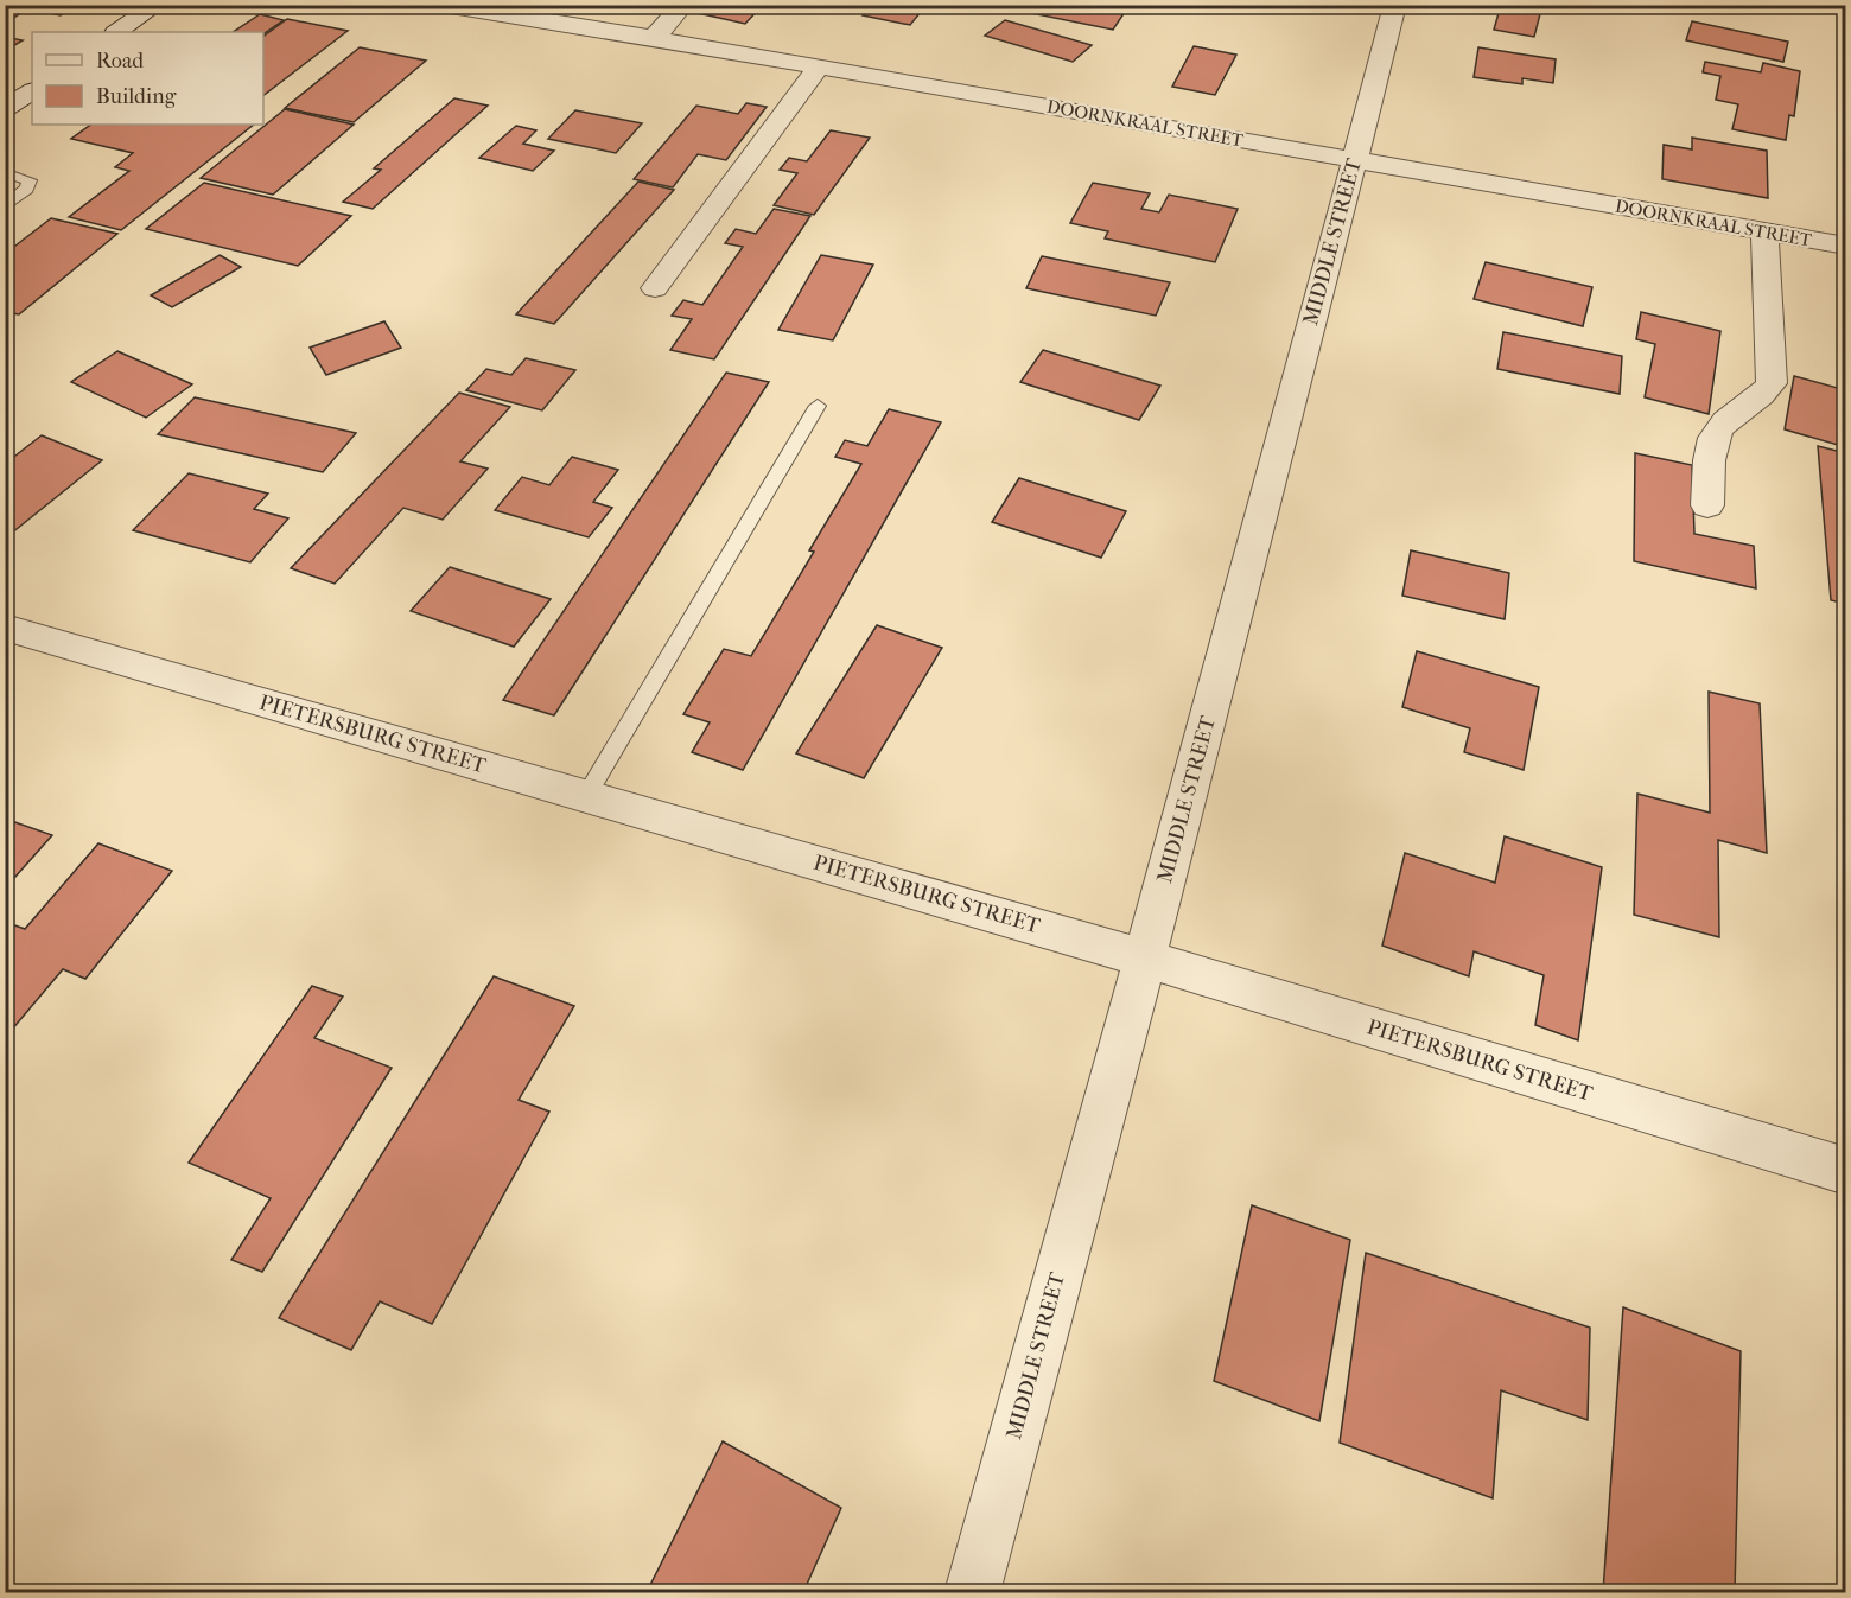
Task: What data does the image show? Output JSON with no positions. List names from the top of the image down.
{
  "streets": {
    "street": ["DOORNKRAAL STREET", "MIDDLE STREET", "PIETERSBURG STREET"]
  },
  "crossings": [
    ["DOORNKRAAL STREET", "MIDDLE STREET"],
    ["MIDDLE STREET", "PIETERSBURG STREET"]
  ],
  "legend": ["Road", "Building"]
}
